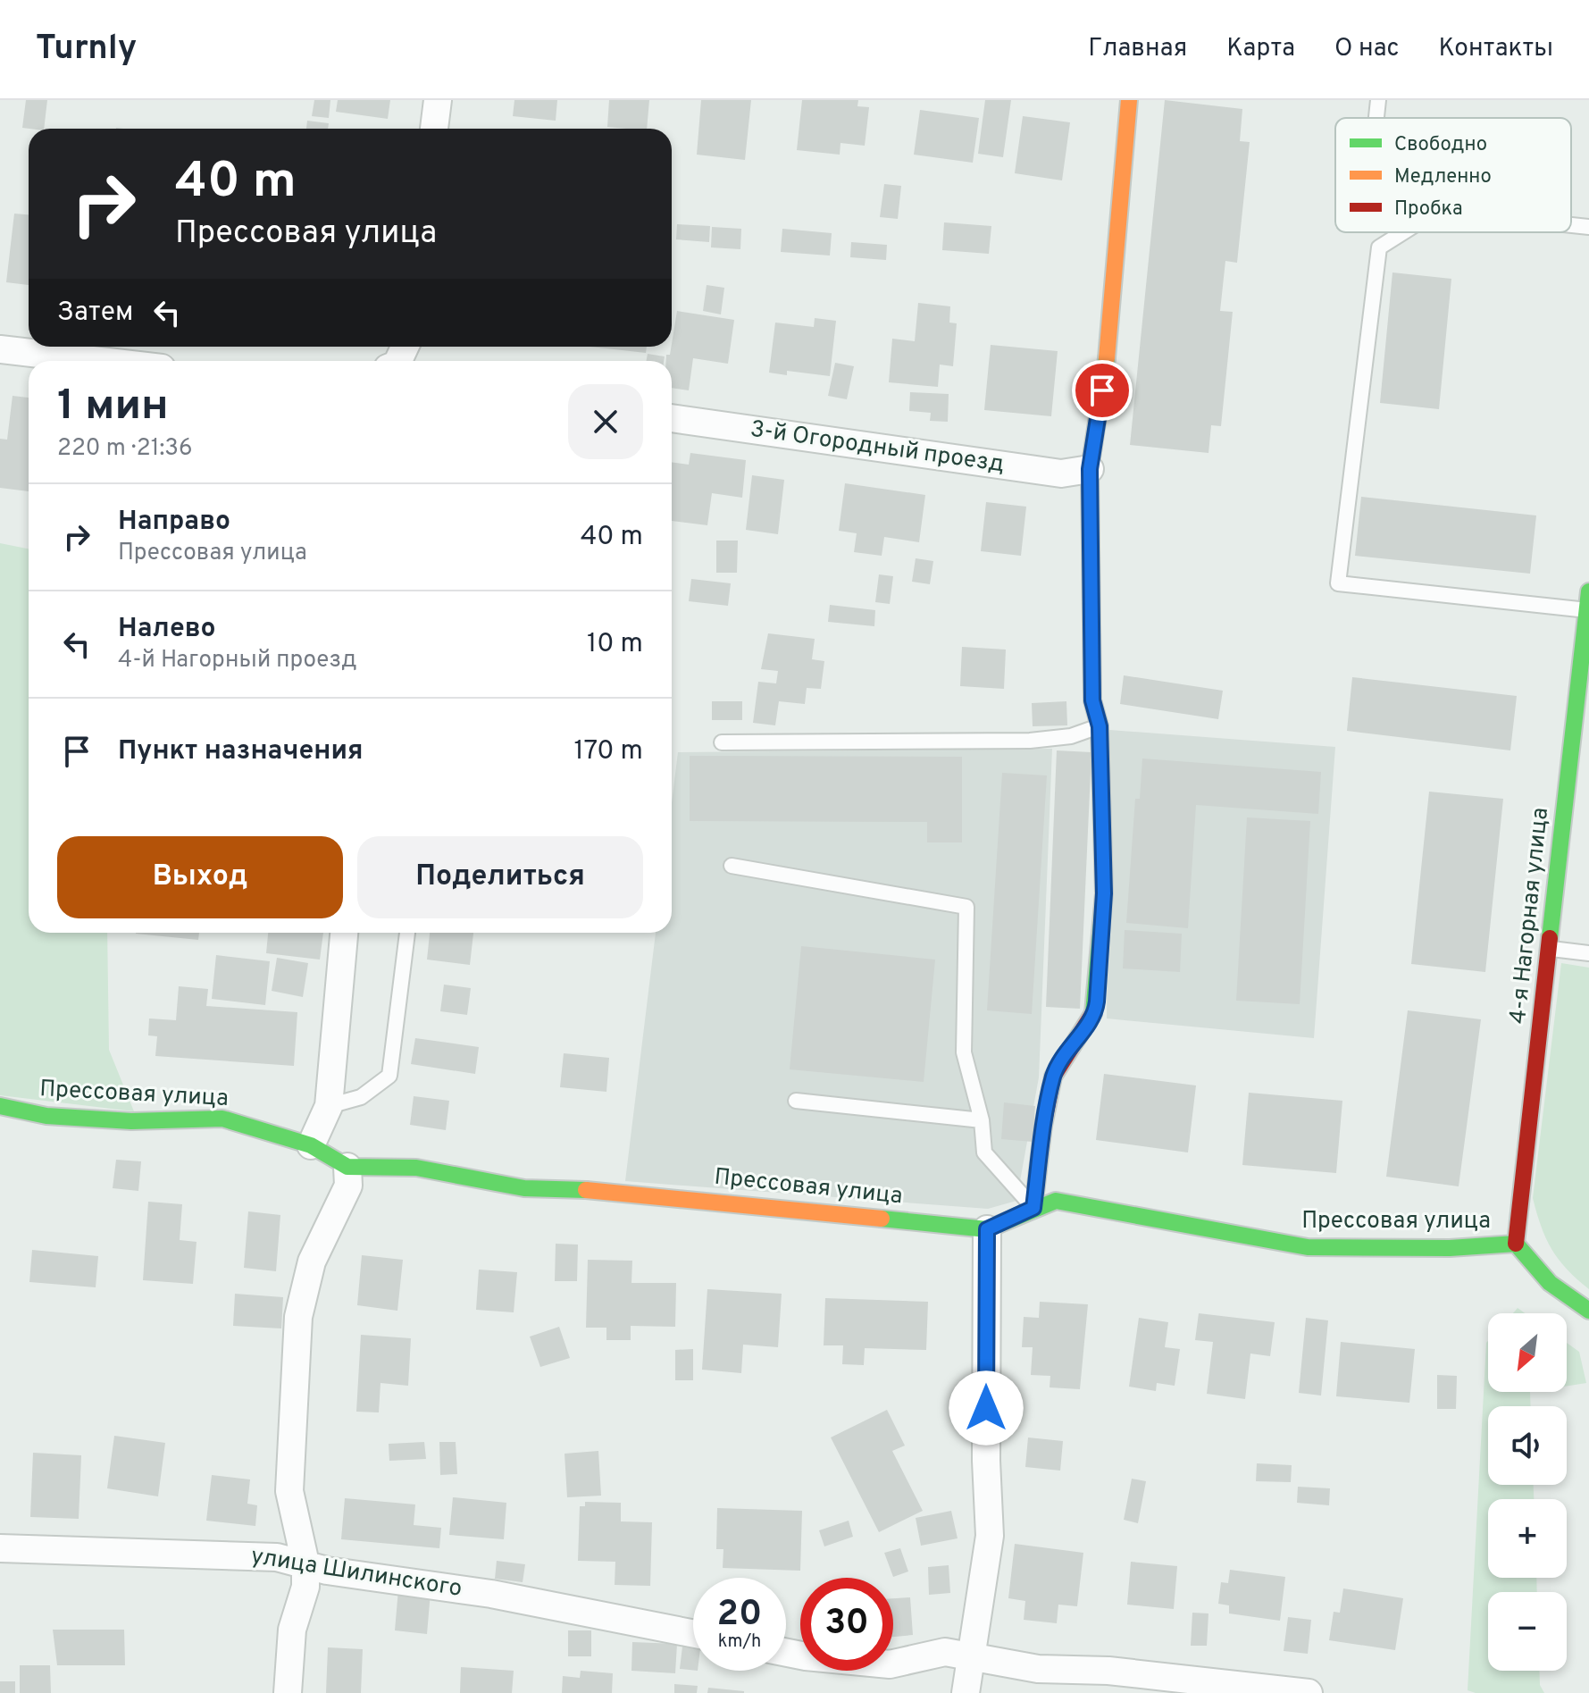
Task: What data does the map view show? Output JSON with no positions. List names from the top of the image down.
{
  "streets": {
    "street": [
      "3-й Огородный проезд",
      "4-я Нагорная улица",
      "Прессовая улица",
      "улица Шилинского"
    ]
  },
  "crossings": [
    ["4-я Нагорная улица", "Прессовая улица"]
  ],
  "legend": ["Свободно", "Медленно", "Пробка"],
  "north": "bottom left",
  "page": {
    "header": "Turnly",
    "nav": [
      "Главная",
      "Карта",
      "О нас",
      "Контакты"
    ],
    "turn": ["40 m", "Прессовая улица"],
    "then": "Затем",
    "heading": ["1 мин", "220 m · 21:36"],
    "list": [
      {
        "name": "Направо",
        "note": "Прессовая улица",
        "value": "40 m"
      },
      {
        "name": "Налево",
        "note": "4-й Нагорный проезд",
        "value": "10 m"
      },
      {
        "name": "Пункт назначения",
        "value": "170 m"
      }
    ],
    "buttons": ["Выход", "Поделиться"],
    "map_buttons": ["+", "−"],
    "speed": "20 km/h",
    "limit": "30"
  }
}
